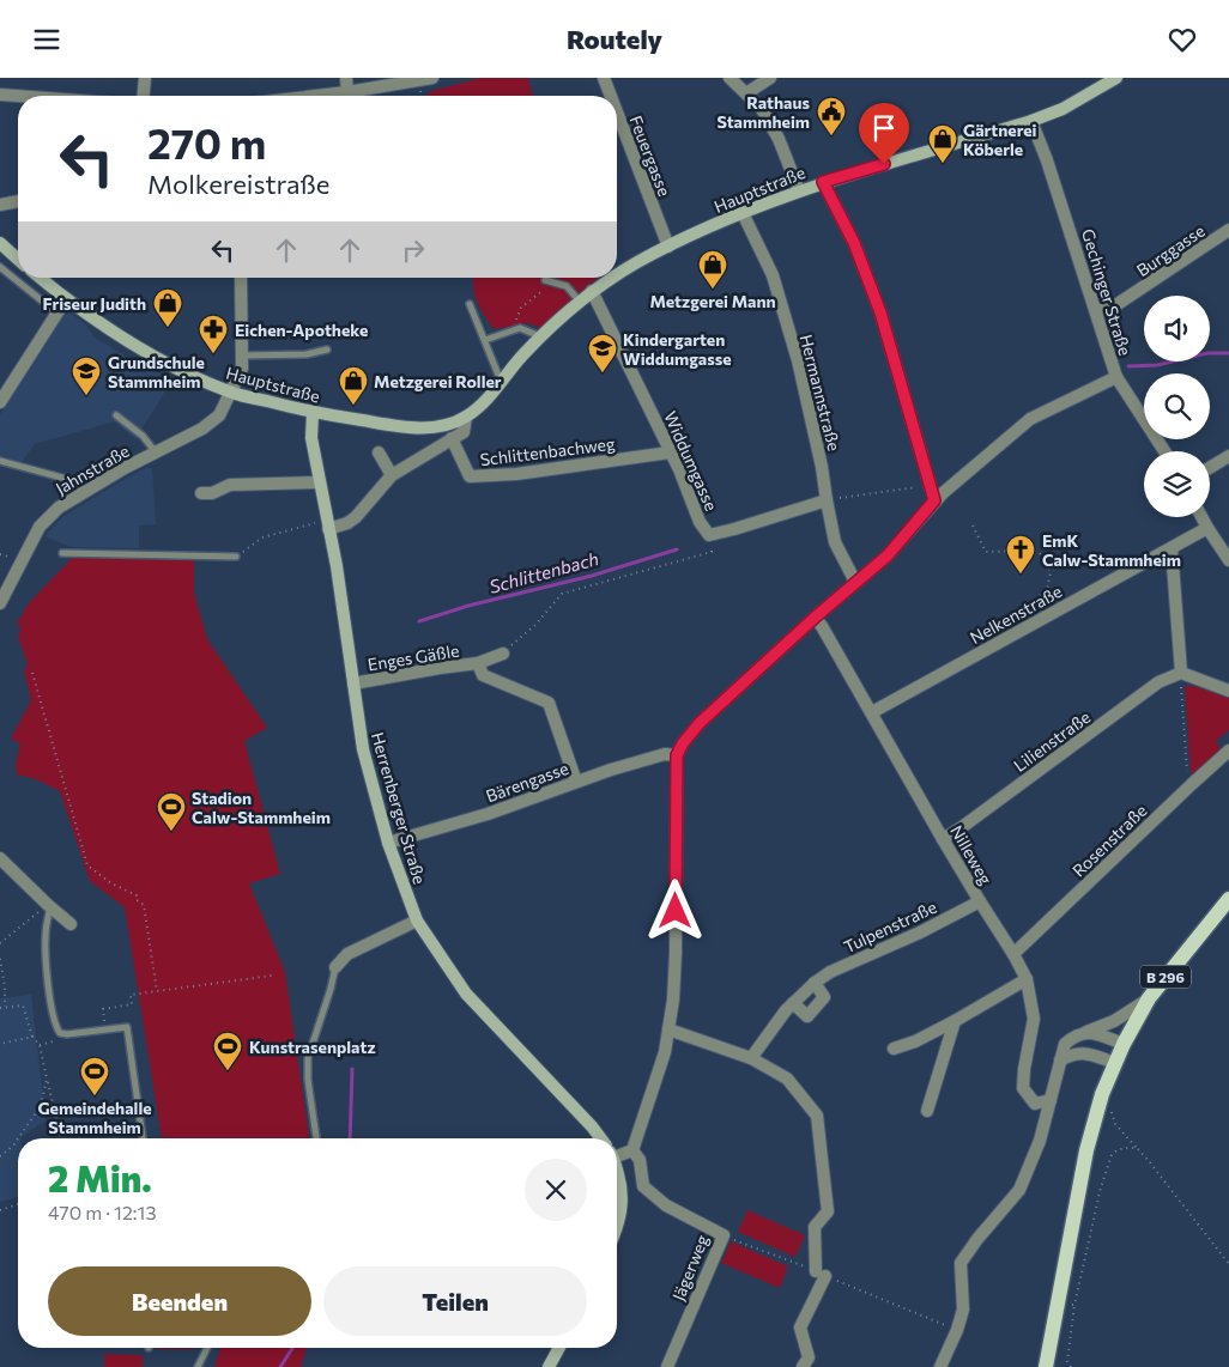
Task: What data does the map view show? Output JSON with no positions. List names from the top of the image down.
{
  "streets": {
    "main road": ["B 296"],
    "street": [
      "Feuergasse",
      "Hauptstraße",
      "Burggasse",
      "Gechinger Straße",
      "Hermannstraße",
      "Schlittenbachweg",
      "Widdumgasse",
      "Jahnstraße",
      "Nelkenstraße",
      "Enges Gäßle",
      "Lilienstraße",
      "Bärengasse",
      "Herrenberger Straße",
      "Rosenstraße",
      "Nilleweg",
      "Tulpenstraße",
      "Jägerweg"
    ]
  },
  "crossings": [
    ["Feuergasse", "Hauptstraße"],
    ["Hauptstraße", "Gechinger Straße"],
    ["Hauptstraße", "Hermannstraße"],
    ["Hauptstraße", "Schlittenbachweg"],
    ["Hauptstraße", "Widdumgasse"],
    ["Hauptstraße", "Jahnstraße"],
    ["Hauptstraße", "Herrenberger Straße"],
    ["Burggasse", "Gechinger Straße"],
    ["Hermannstraße", "Widdumgasse"],
    ["Schlittenbachweg", "Widdumgasse"],
    ["Nelkenstraße", "Nilleweg"],
    ["Enges Gäßle", "Bärengasse"],
    ["Enges Gäßle", "Herrenberger Straße"],
    ["Lilienstraße", "Nilleweg"],
    ["Bärengasse", "Herrenberger Straße"],
    ["Rosenstraße", "Nilleweg"],
    ["Nilleweg", "Tulpenstraße"]
  ],
  "water": ["Schlittenbach"],
  "places": {
    "public building": ["Rathaus Stammheim"],
    "shop": [
      "Gärtnerei Köberle",
      "Metzgerei Mann",
      "Friseur Judith",
      "Metzgerei Roller"
    ],
    "pharmacy": ["Eichen-Apotheke"],
    "school or university": ["Kindergarten Widdumgasse", "Grundschule Stammheim"],
    "church": ["EmK Calw-Stammheim"],
    "sports": ["Stadion Calw-Stammheim", "Kunstrasenplatz", "Gemeindehalle Stammheim"]
  },
  "page": {
    "header": "Routely",
    "turn": ["270 m", "Molkereistraße"],
    "heading": ["2 Min.", "470 m · 12:13"],
    "buttons": ["Beenden", "Teilen"]
  }
}
